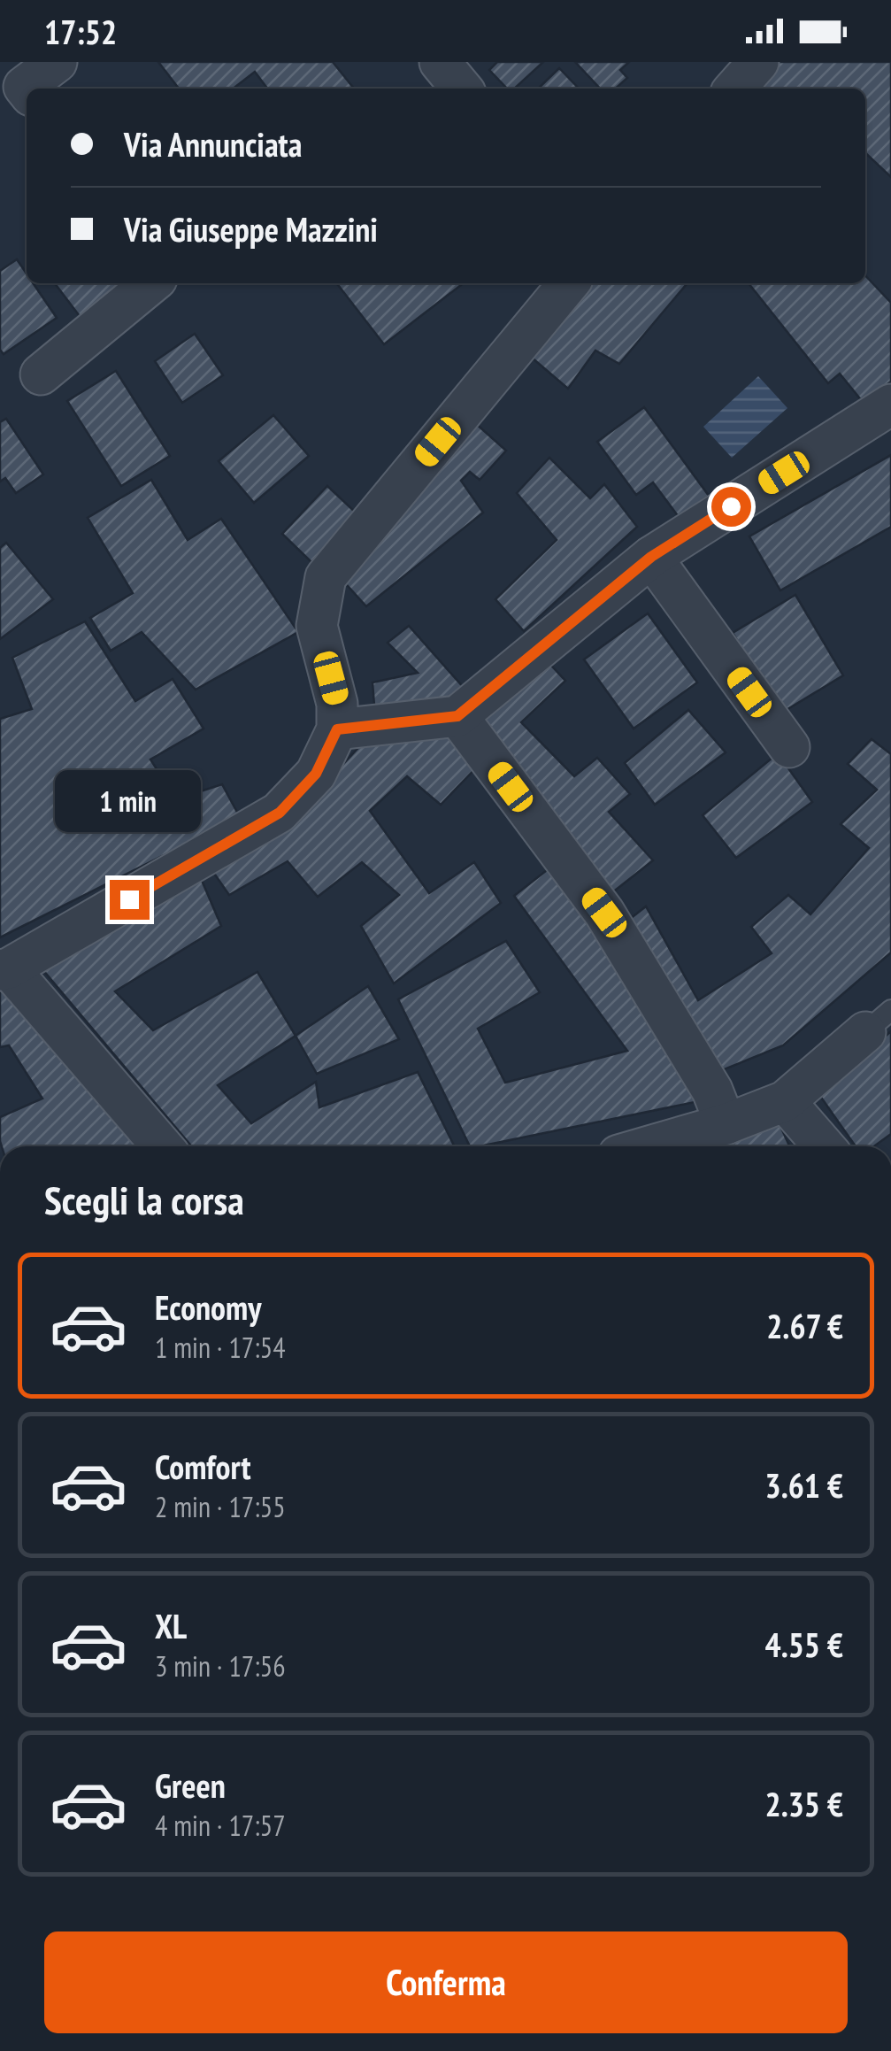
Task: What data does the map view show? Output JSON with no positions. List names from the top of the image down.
{
  "page": {
    "status": "17:52",
    "banner": ["Via Annunciata", "Via Giuseppe Mazzini"],
    "bubble": "1 min",
    "heading": "Scegli la corsa",
    "list": [
      {
        "name": "Economy",
        "note": "1 min · 17:54",
        "value": "2.67 €"
      },
      {
        "name": "Comfort",
        "note": "2 min · 17:55",
        "value": "3.61 €"
      },
      {
        "name": "XL",
        "note": "3 min · 17:56",
        "value": "4.55 €"
      },
      {
        "name": "Green",
        "note": "4 min · 17:57",
        "value": "2.35 €"
      }
    ],
    "buttons": "Conferma"
  }
}
